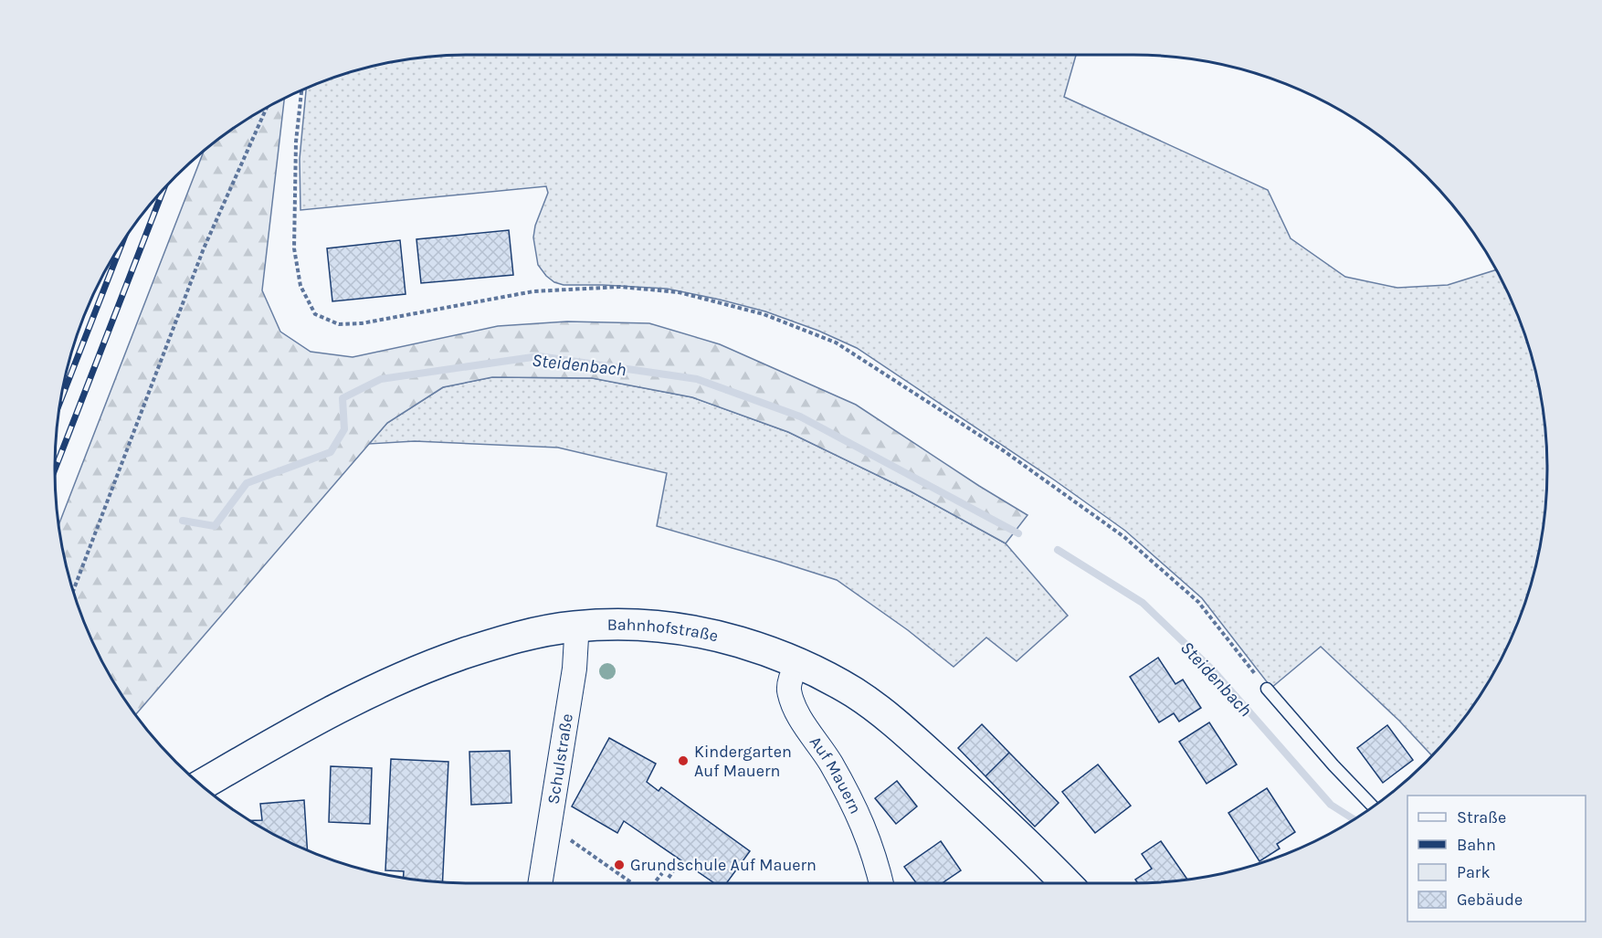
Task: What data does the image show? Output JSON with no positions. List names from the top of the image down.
{
  "streets": {
    "street": ["Bahnhofstraße", "Schulstraße", "Auf Mauern"]
  },
  "crossings": [
    ["Bahnhofstraße", "Schulstraße"],
    ["Bahnhofstraße", "Auf Mauern"]
  ],
  "water": ["Steidenbach"],
  "places": ["Kindergarten Auf Mauern", "Grundschule Auf Mauern"],
  "legend": [
    "Straße",
    "Bahn",
    "Park",
    "Gebäude"
  ]
}
